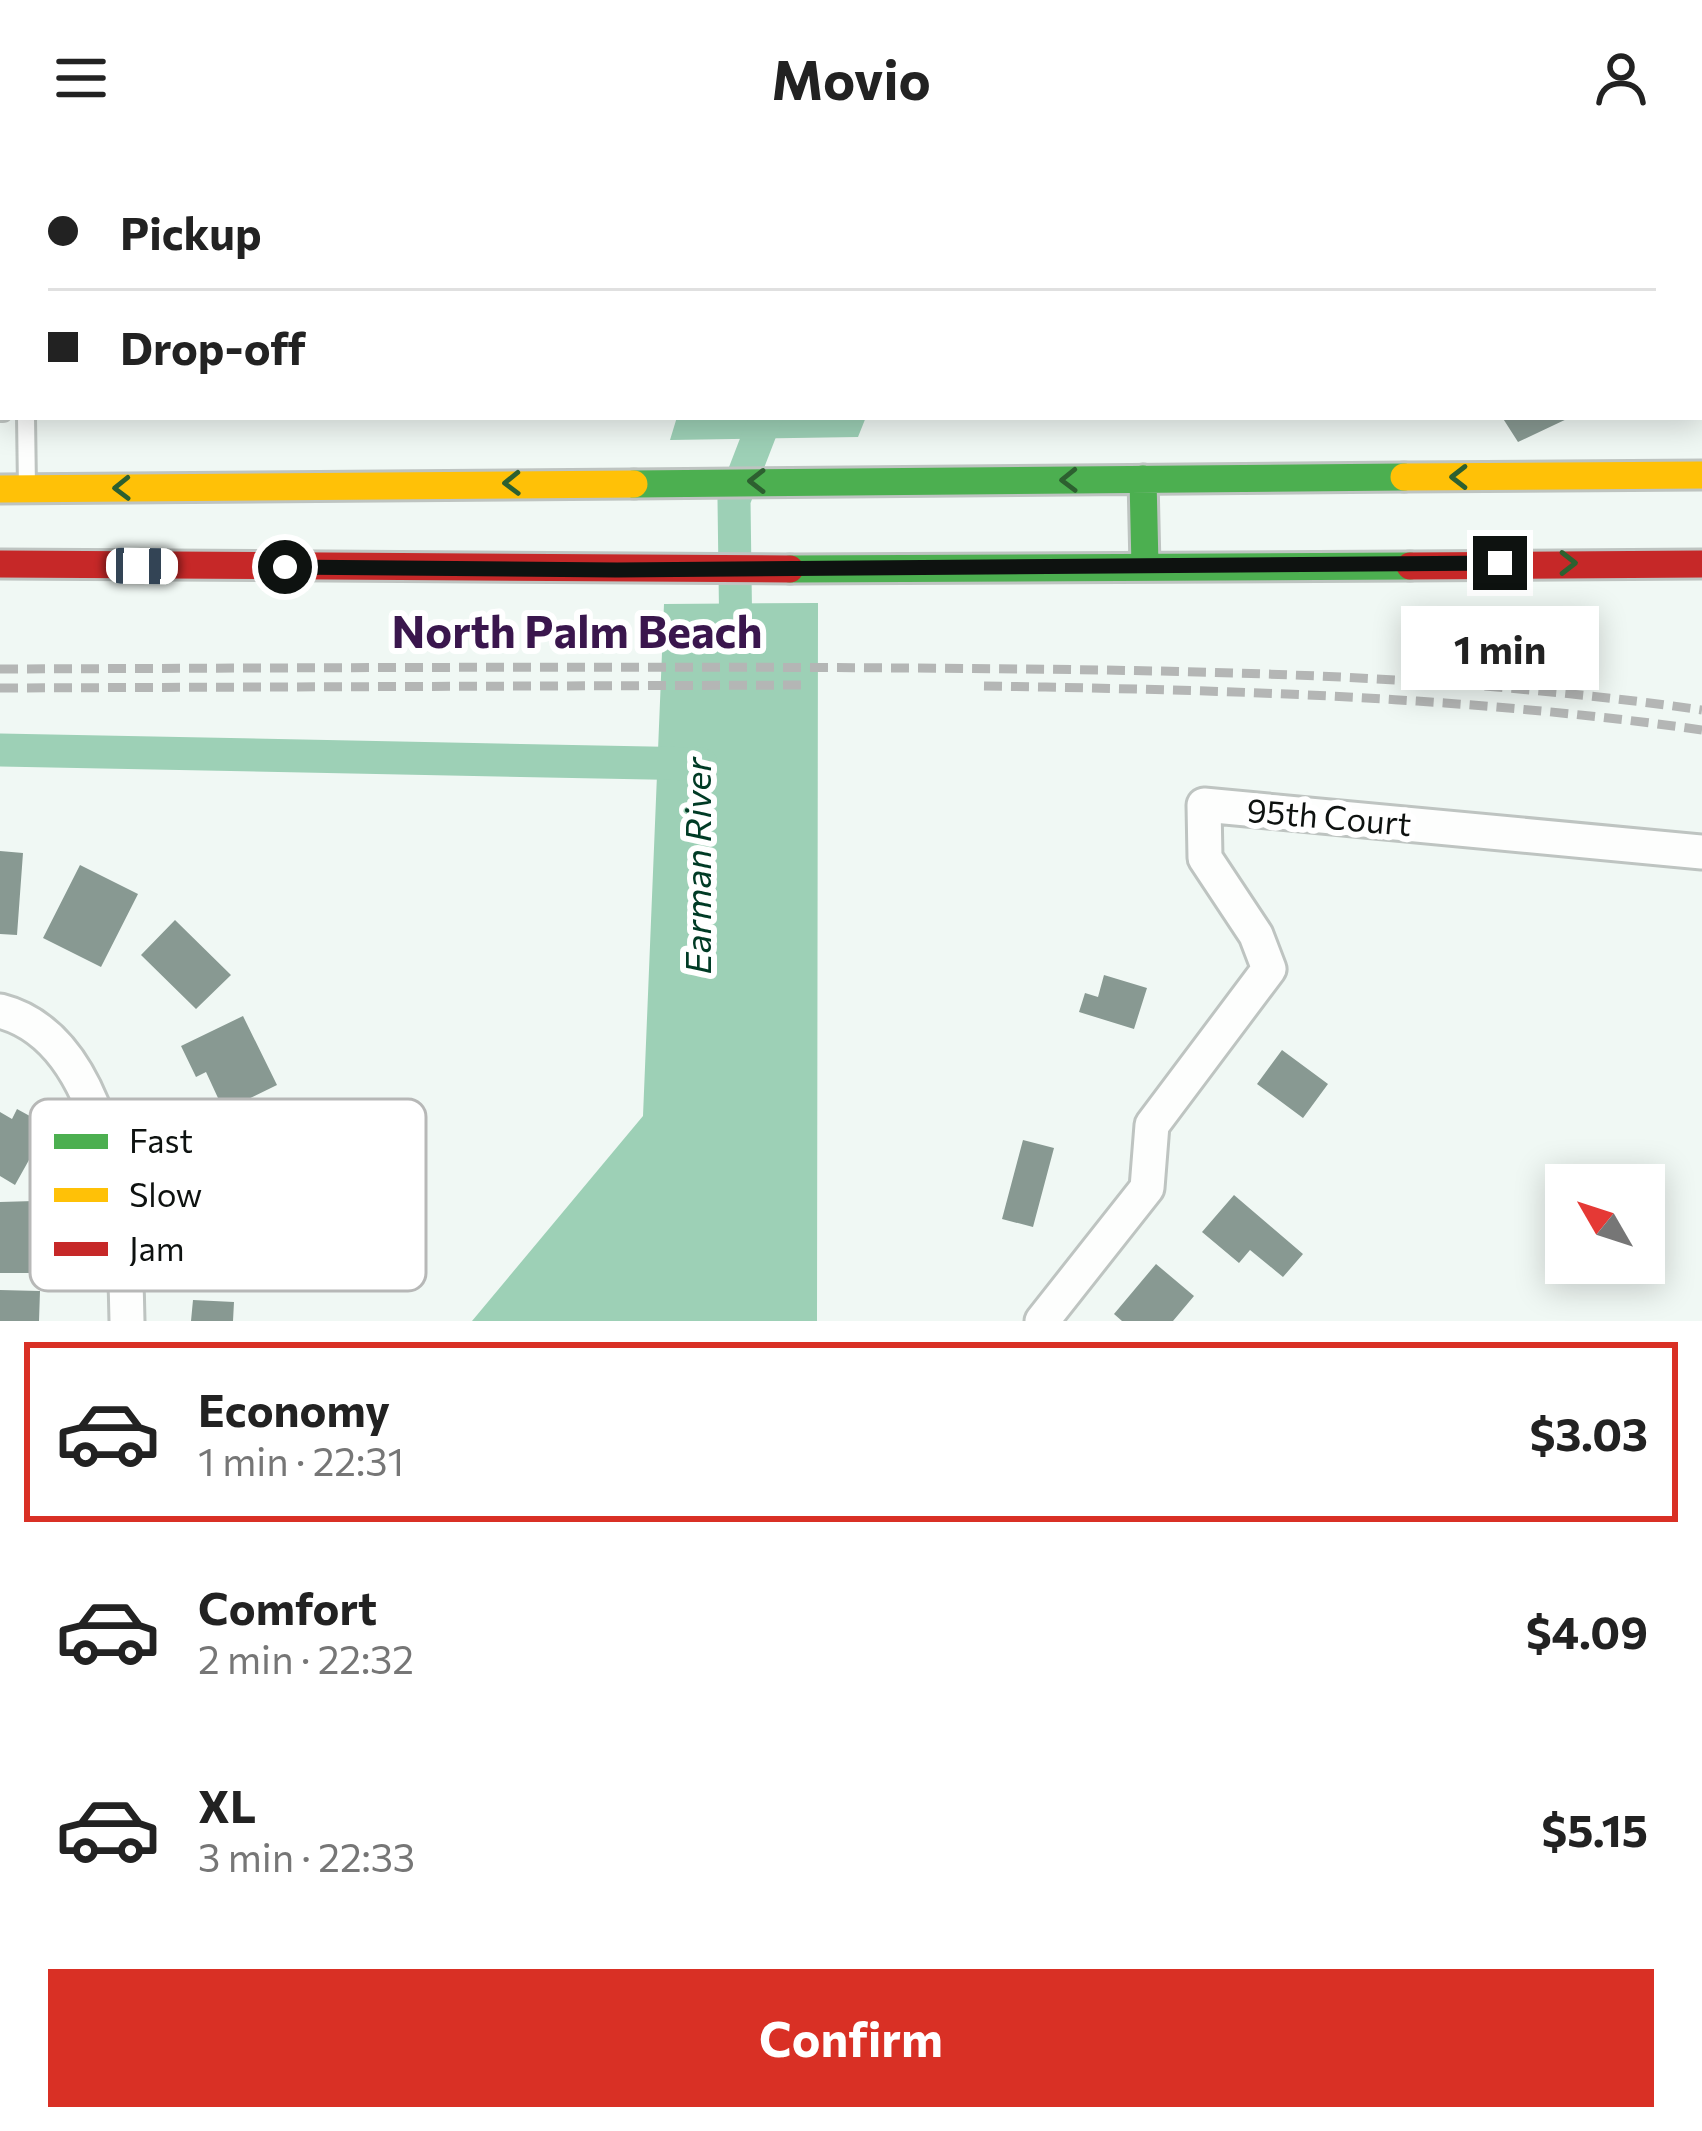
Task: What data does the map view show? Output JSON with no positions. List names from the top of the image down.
{
  "streets": {
    "street": ["95th Court"]
  },
  "districts": ["North Palm Beach"],
  "water": ["Earman River"],
  "legend": ["Fast", "Slow", "Jam"],
  "north": "top left",
  "page": {
    "header": "Movio",
    "banner": ["Pickup", "Drop-off"],
    "bubble": "1 min",
    "list": [
      {
        "name": "Economy",
        "note": "1 min · 22:31",
        "value": "$3.03"
      },
      {
        "name": "Comfort",
        "note": "2 min · 22:32",
        "value": "$4.09"
      },
      {
        "name": "XL",
        "note": "3 min · 22:33",
        "value": "$5.15"
      }
    ],
    "buttons": "Confirm"
  }
}
